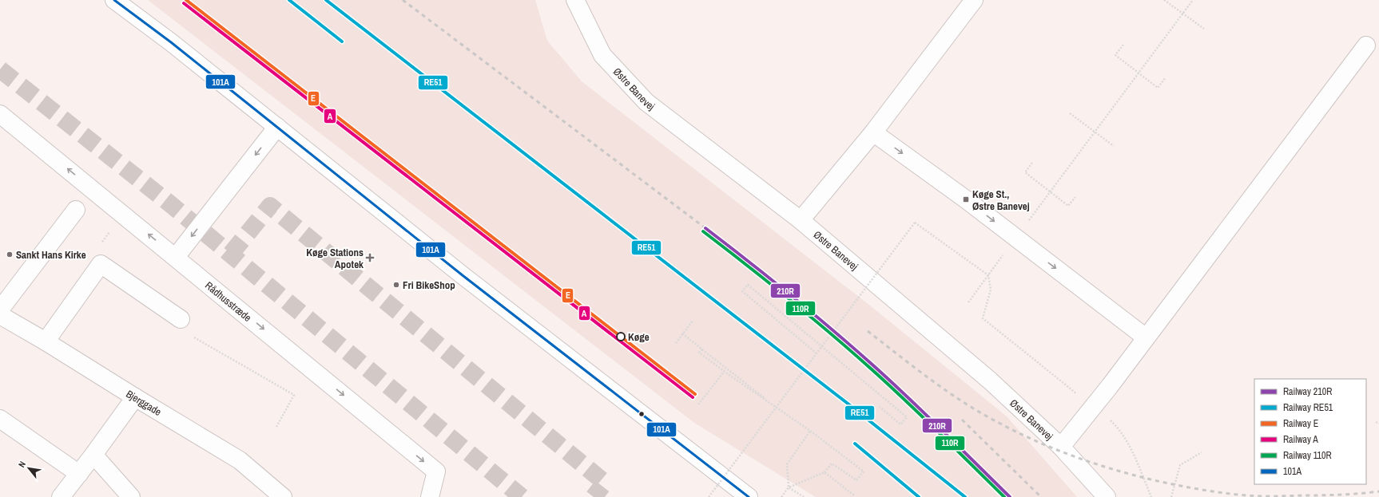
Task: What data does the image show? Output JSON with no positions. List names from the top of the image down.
{
  "streets": {
    "street": ["Østre Banevej", "Rådhusstræde", "Bjerggade"]
  },
  "places": {
    "transit": ["Køge St., Østre Banevej"],
    "other": ["Sankt Hans Kirke", "Fri BikeShop", "Køge"],
    "health": ["Køge Stations Apotek"]
  },
  "lines": [
    "rail line RE51",
    "rail line E",
    "transit line 101A",
    "rail line A",
    "rail line 210R",
    "rail line 110R"
  ],
  "legend": [
    "Railway 210R",
    "Railway RE51",
    "Railway E",
    "Railway A",
    "Railway 110R",
    "101A"
  ],
  "north": "top left"
}
